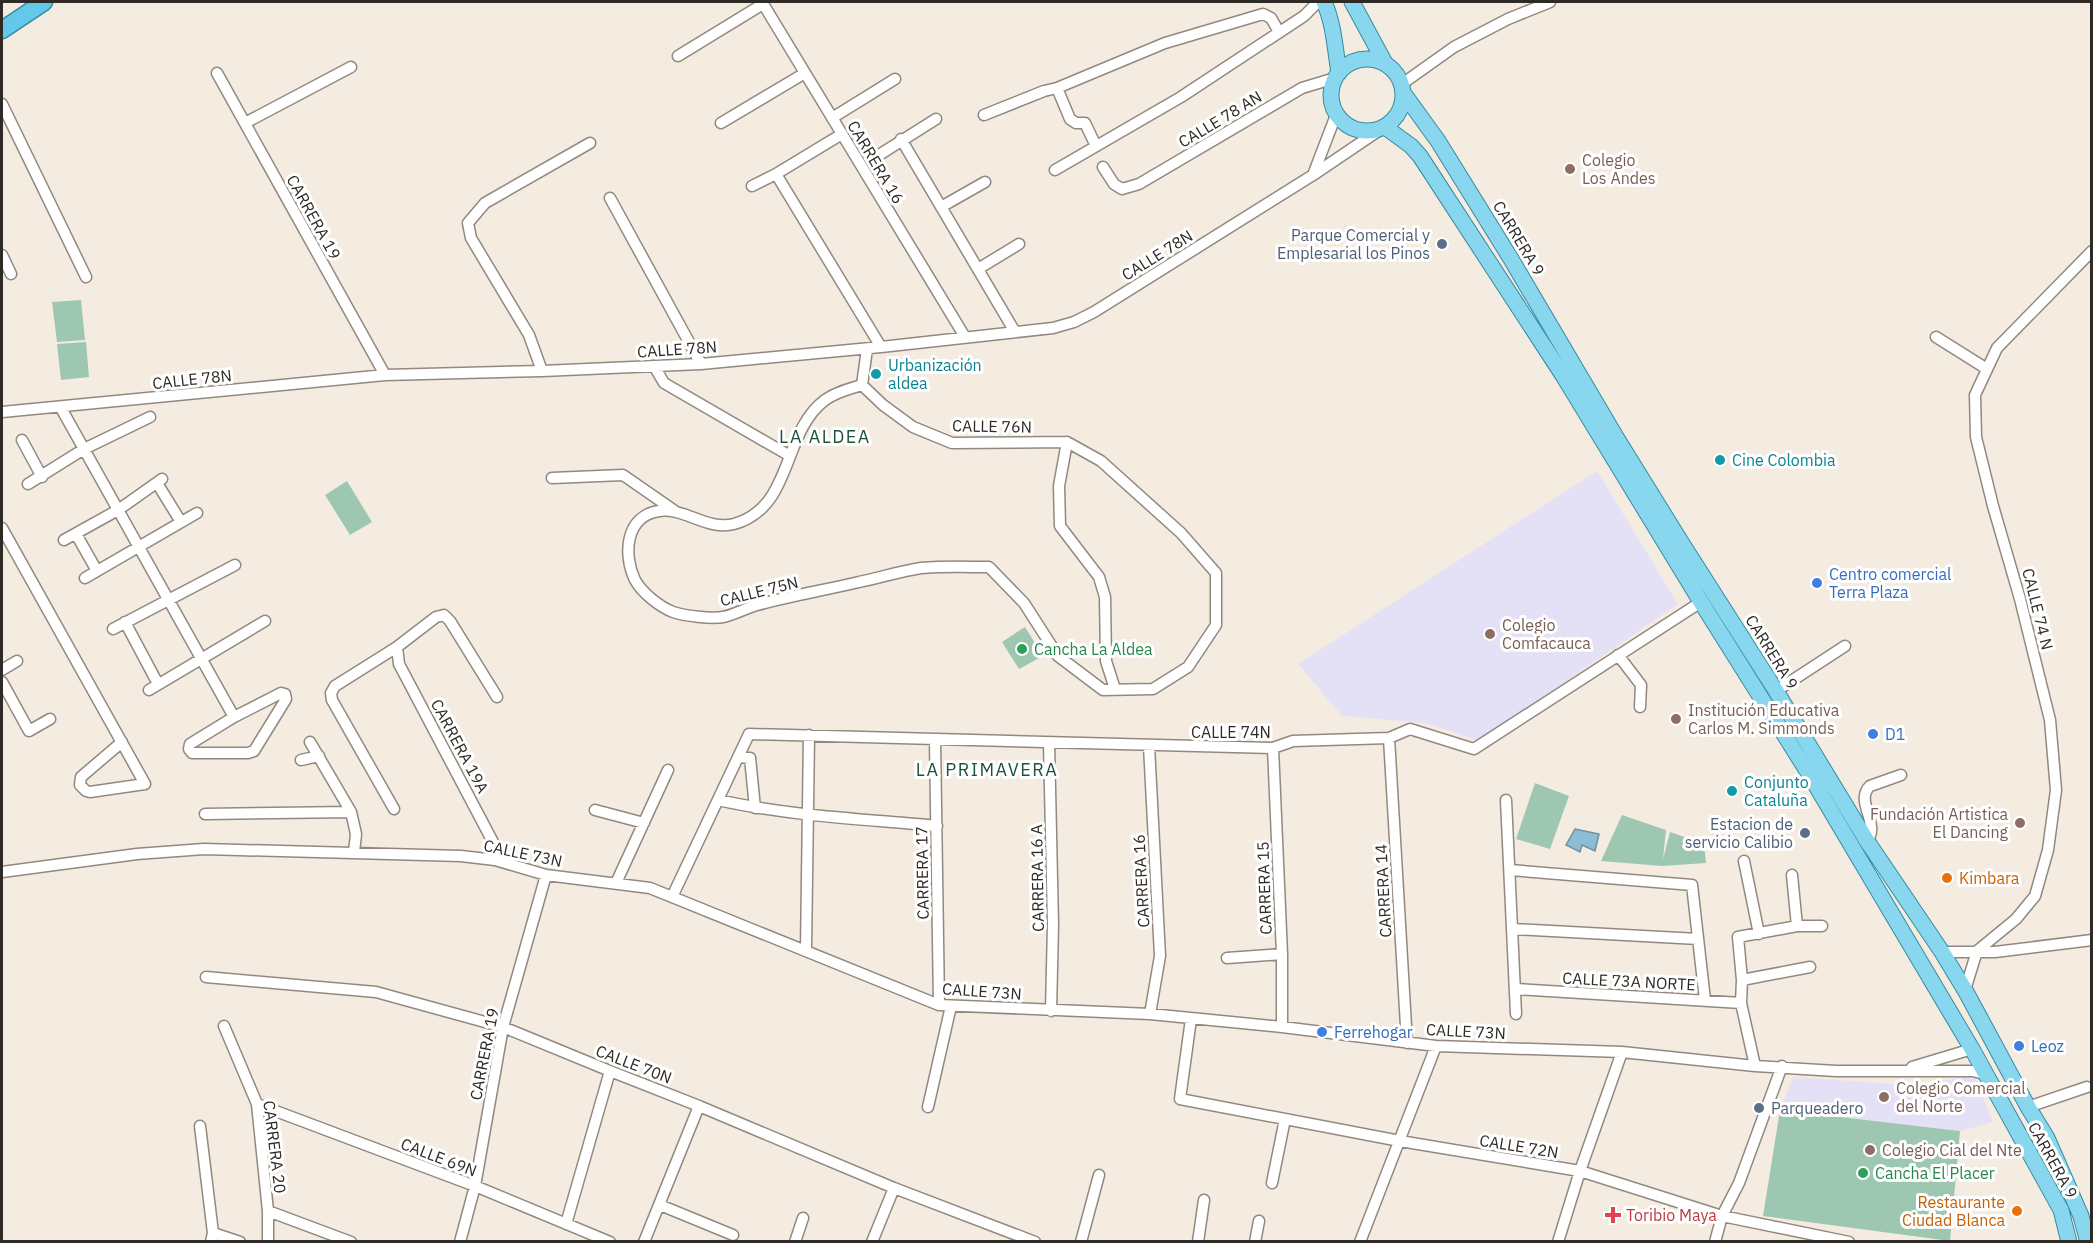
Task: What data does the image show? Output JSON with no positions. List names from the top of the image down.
{
  "streets": {
    "main road": ["CARRERA 9"],
    "street": [
      "CALLE 78 AN",
      "CARRERA 16",
      "CARRERA 19",
      "CALLE 78N",
      "CALLE 76N",
      "CALLE 75N",
      "CALLE 74 N",
      "CALLE 74N",
      "CARRERA 19A",
      "CALLE 73N",
      "CARRERA 17",
      "CARRERA 16 A",
      "CARRERA 15",
      "CARRERA 14",
      "CALLE 73A NORTE",
      "CALLE 70N",
      "CALLE 72N",
      "CARRERA 20",
      "CALLE 69N"
    ]
  },
  "crossings": [
    ["CALLE 78 AN", "CARRERA 9"],
    ["CALLE 78 AN", "CALLE 78N"],
    ["CARRERA 16", "CALLE 78N"],
    ["CARRERA 16", "CALLE 74N"],
    ["CARRERA 16", "CALLE 73N"],
    ["CARRERA 19", "CALLE 78N"],
    ["CARRERA 19", "CALLE 73N"],
    ["CARRERA 19", "CALLE 70N"],
    ["CARRERA 19", "CALLE 69N"],
    ["CARRERA 9", "CALLE 78N"],
    ["CARRERA 9", "CALLE 74N"],
    ["CARRERA 9", "CALLE 73N"],
    ["CALLE 76N", "CALLE 75N"],
    ["CALLE 74N", "CARRERA 17"],
    ["CALLE 74N", "CARRERA 16 A"],
    ["CALLE 74N", "CARRERA 15"],
    ["CALLE 74N", "CARRERA 14"],
    ["CARRERA 19A", "CALLE 73N"],
    ["CALLE 73N", "CARRERA 17"],
    ["CALLE 73N", "CARRERA 16 A"],
    ["CALLE 73N", "CARRERA 15"],
    ["CALLE 73N", "CARRERA 14"],
    ["CALLE 73N", "CALLE 72N"],
    ["CARRERA 20", "CALLE 69N"]
  ],
  "districts": ["LA ALDEA", "LA PRIMAVERA"],
  "places": {
    "other": [
      "Colegio Los Andes",
      "Parque Comercial y Emplesarial los Pinos",
      "Urbanización aldea",
      "Cine Colombia",
      "Centro comercial Terra Plaza",
      "Colegio Comfacauca",
      "Cancha La Aldea",
      "Institución Educativa Carlos M. Simmonds",
      "D1",
      "Conjunto Cataluña",
      "Fundación Artistica El Dancing",
      "Estacion de servicio Calibio",
      "Kimbara",
      "Ferrehogar",
      "Leoz",
      "Colegio Comercial del Norte",
      "Parqueadero",
      "Colegio Cial del Nte",
      "Cancha El Placer",
      "Restaurante Ciudad Blanca"
    ],
    "health": ["Toribio Maya"]
  }
}
